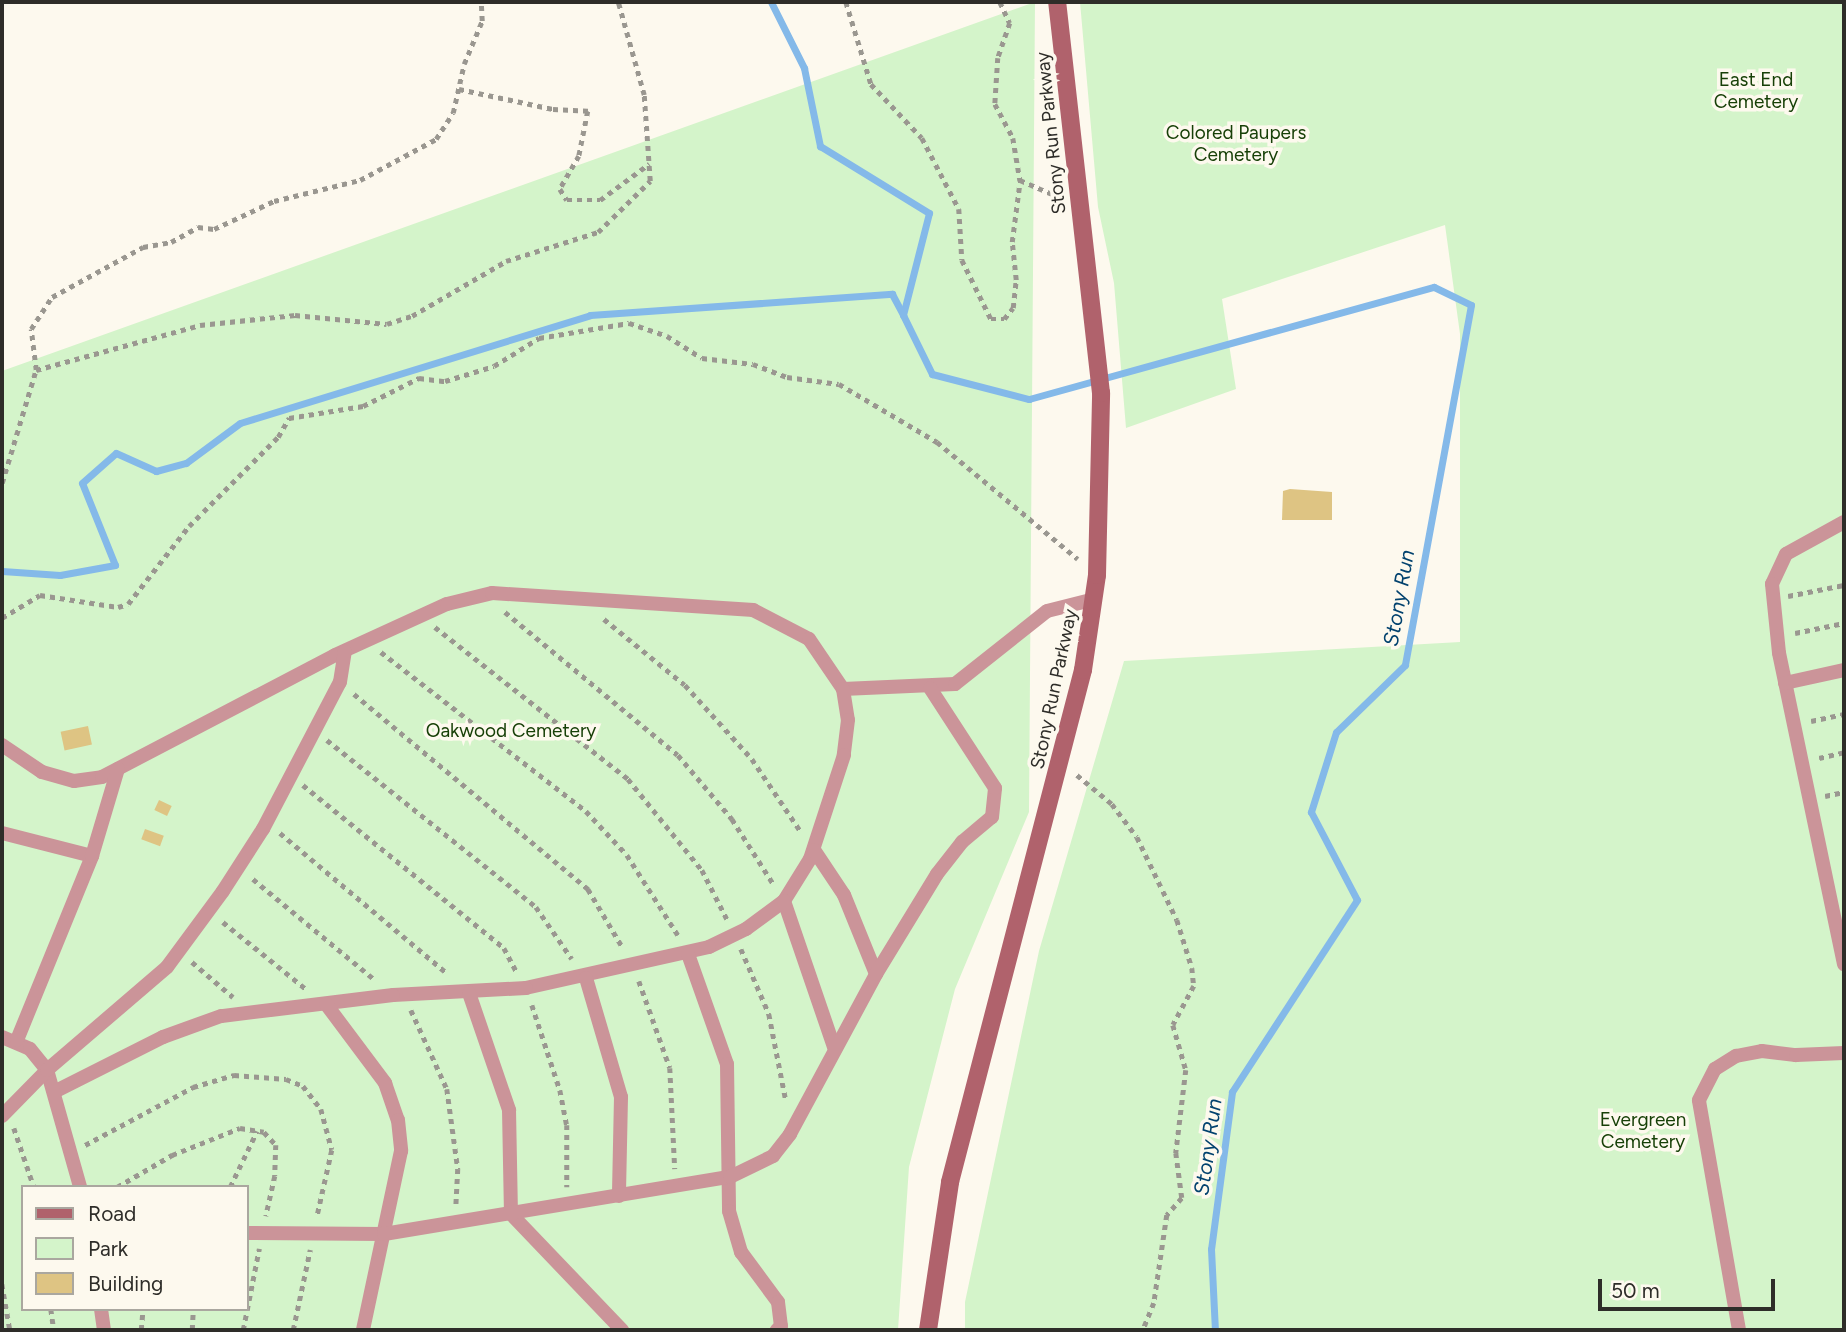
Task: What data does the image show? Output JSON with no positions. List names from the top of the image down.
{
  "streets": {
    "street": ["Stony Run Parkway"]
  },
  "water": ["Stony Run"],
  "parks": [
    "East End Cemetery",
    "Colored Paupers Cemetery",
    "Oakwood Cemetery",
    "Evergreen Cemetery"
  ],
  "legend": ["Road", "Park", "Building"],
  "scale_bar": "50 m"
}
